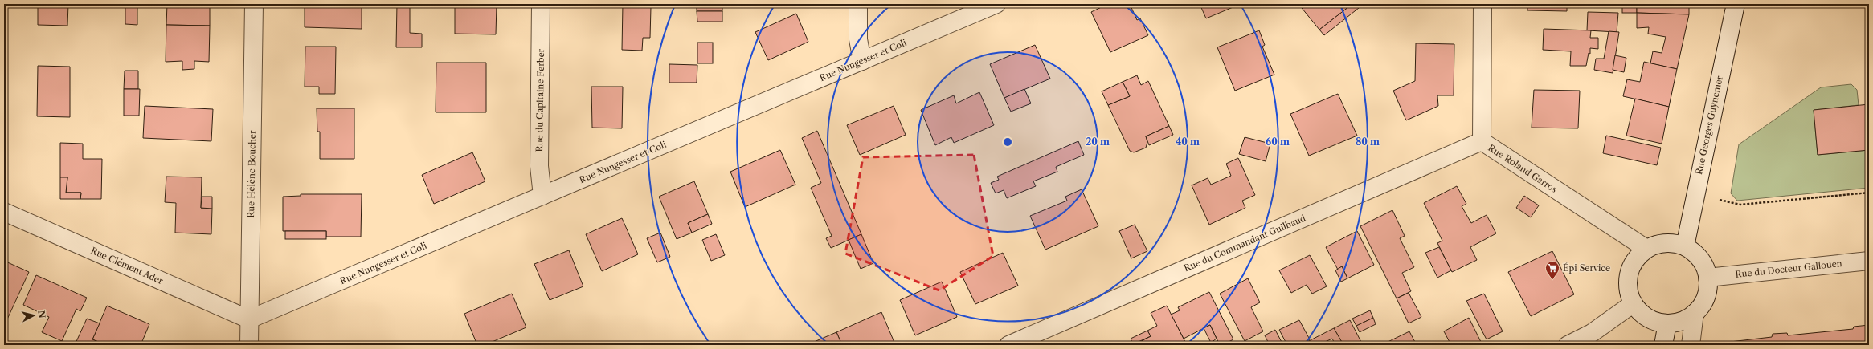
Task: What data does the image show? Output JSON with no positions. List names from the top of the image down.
{
  "streets": {
    "street": [
      "Rue Nungesser et Coli",
      "Rue du Capitaine Ferber",
      "Rue Georges Guynemer",
      "Rue Roland Garros",
      "Rue Hélène Boucher",
      "Rue du Commandant Guilbaud",
      "Rue Clément Ader",
      "Rue du Docteur Gallouen"
    ]
  },
  "crossings": [
    ["Rue Nungesser et Coli", "Rue du Capitaine Ferber"],
    ["Rue Nungesser et Coli", "Rue Hélène Boucher"],
    ["Rue Nungesser et Coli", "Rue Clément Ader"],
    ["Rue Georges Guynemer", "Rue Roland Garros"],
    ["Rue Georges Guynemer", "Rue du Docteur Gallouen"],
    ["Rue Roland Garros", "Rue du Commandant Guilbaud"],
    ["Rue Roland Garros", "Rue du Docteur Gallouen"],
    ["Rue Hélène Boucher", "Rue Clément Ader"]
  ],
  "places": {
    "supermarket": ["Épi Service"]
  },
  "north": "right",
  "rings": [
    "20 m",
    "40 m",
    "60 m",
    "80 m"
  ]
}
